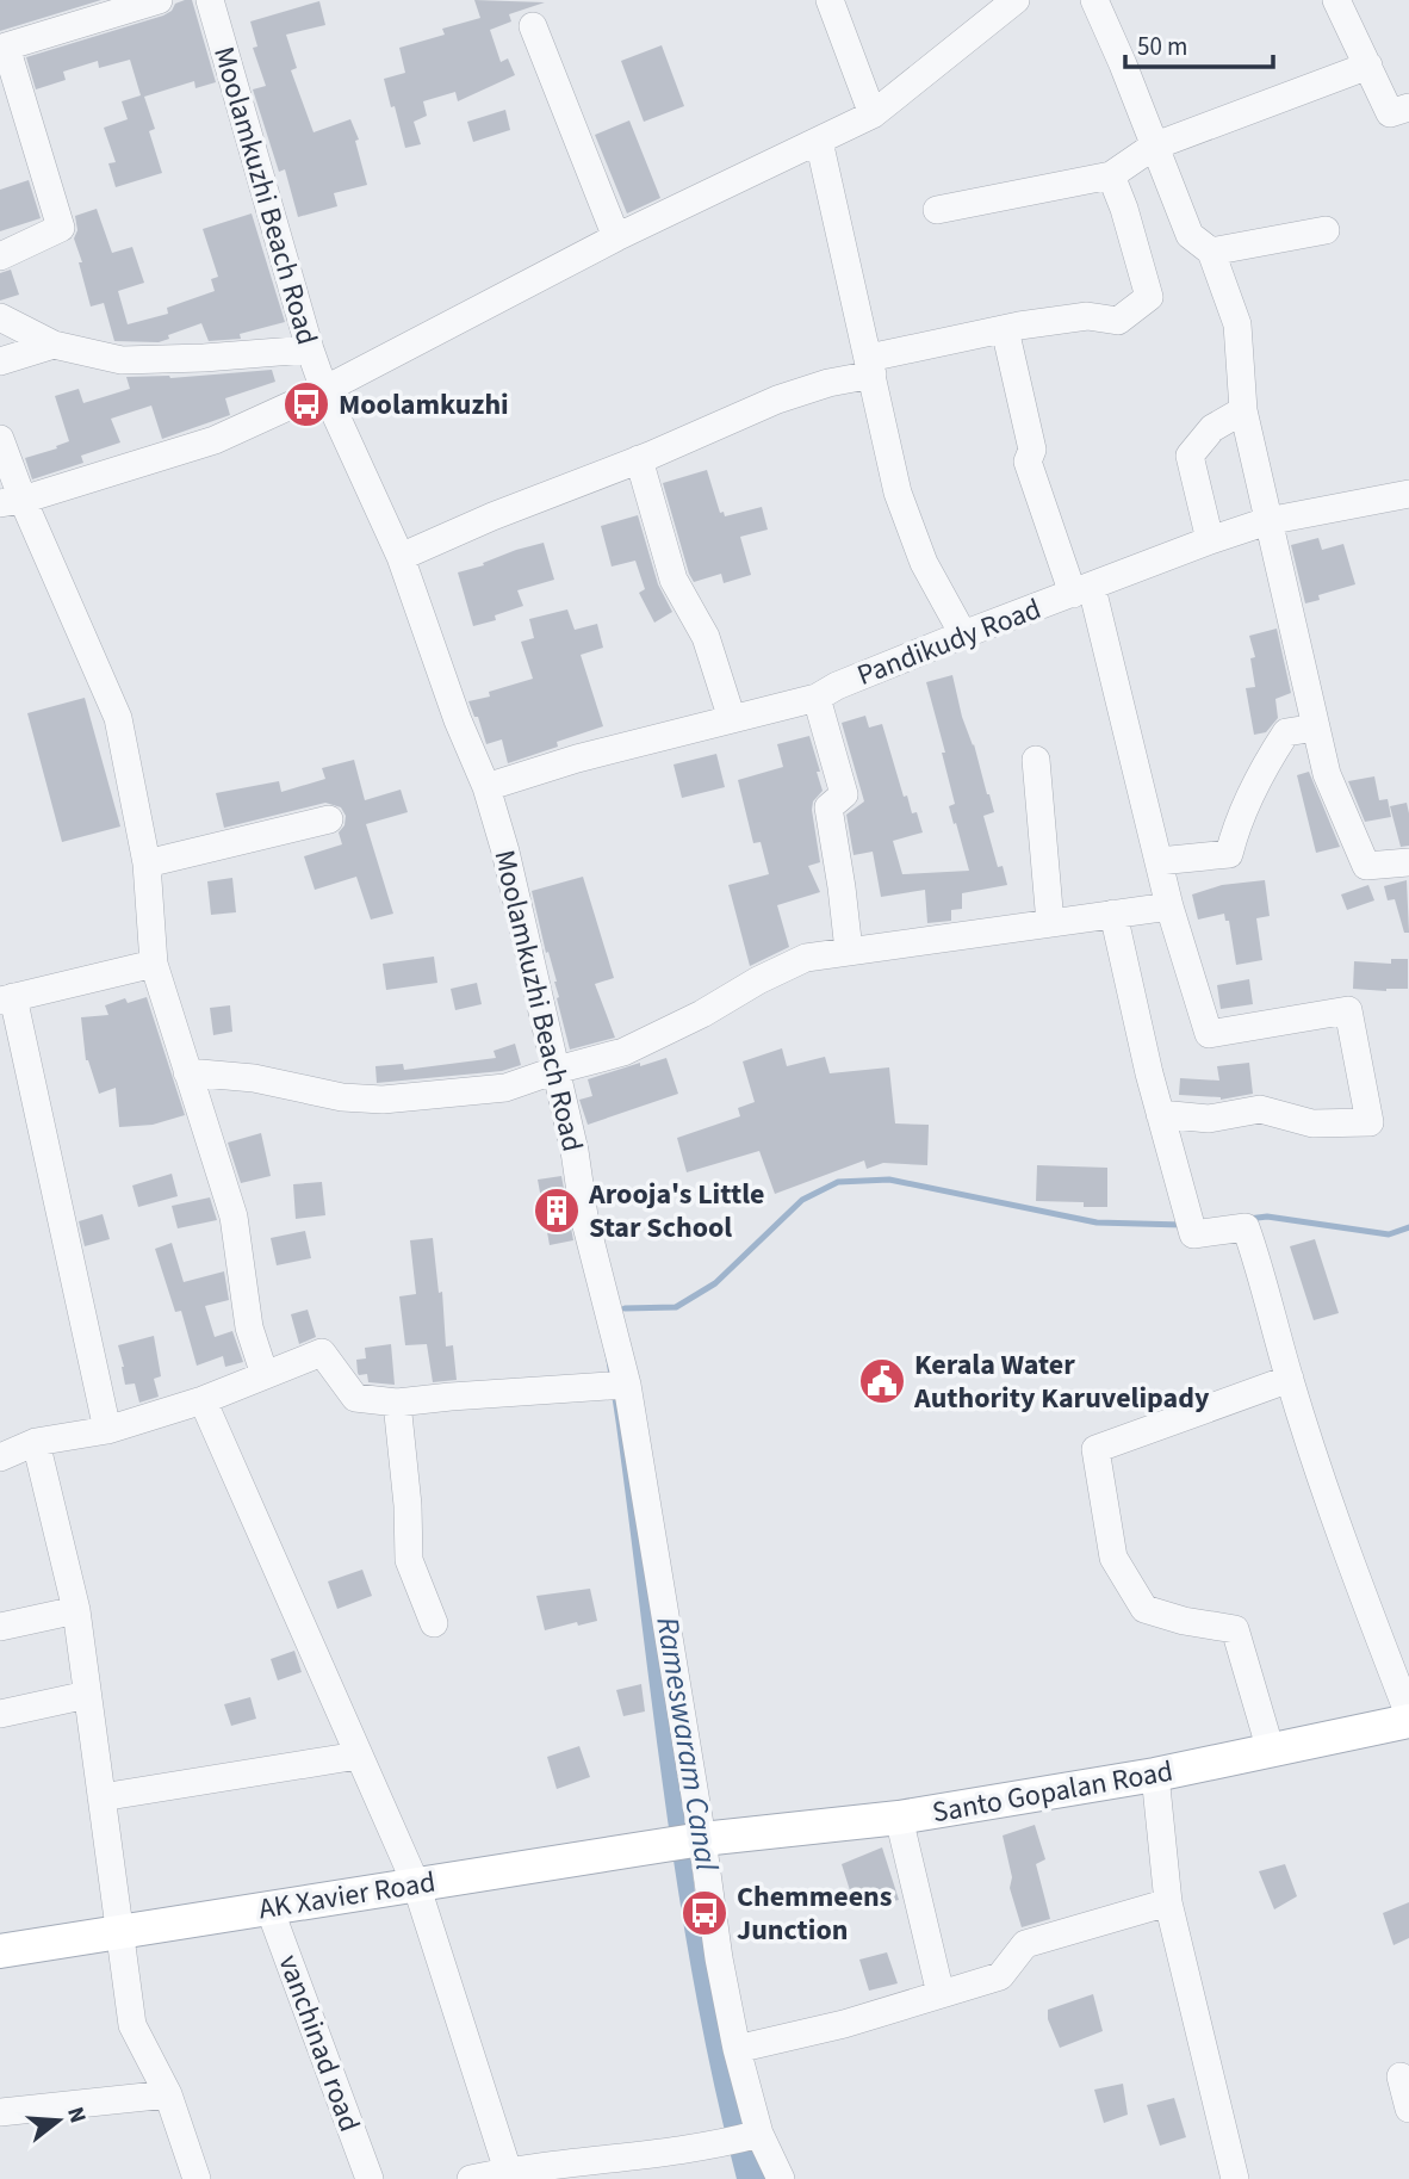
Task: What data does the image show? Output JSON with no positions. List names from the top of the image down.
{
  "streets": {
    "main road": ["Santo Gopalan Road", "AK Xavier Road"],
    "street": ["Moolamkuzhi Beach Road", "Pandikudy Road", "vanchinad road"]
  },
  "crossings": [
    ["Moolamkuzhi Beach Road", "Pandikudy Road"],
    ["Moolamkuzhi Beach Road", "Santo Gopalan Road"],
    ["Moolamkuzhi Beach Road", "AK Xavier Road"],
    ["Santo Gopalan Road", "AK Xavier Road"],
    ["AK Xavier Road", "vanchinad road"]
  ],
  "water": ["Rameswaram Canal"],
  "places": {
    "bus stop": ["Moolamkuzhi", "Chemmeens Junction"],
    "building": ["Arooja's Little Star School"],
    "public building": ["Kerala Water Authority Karuvelipady"]
  },
  "scale_bar": "50 m",
  "north": "right"
}
